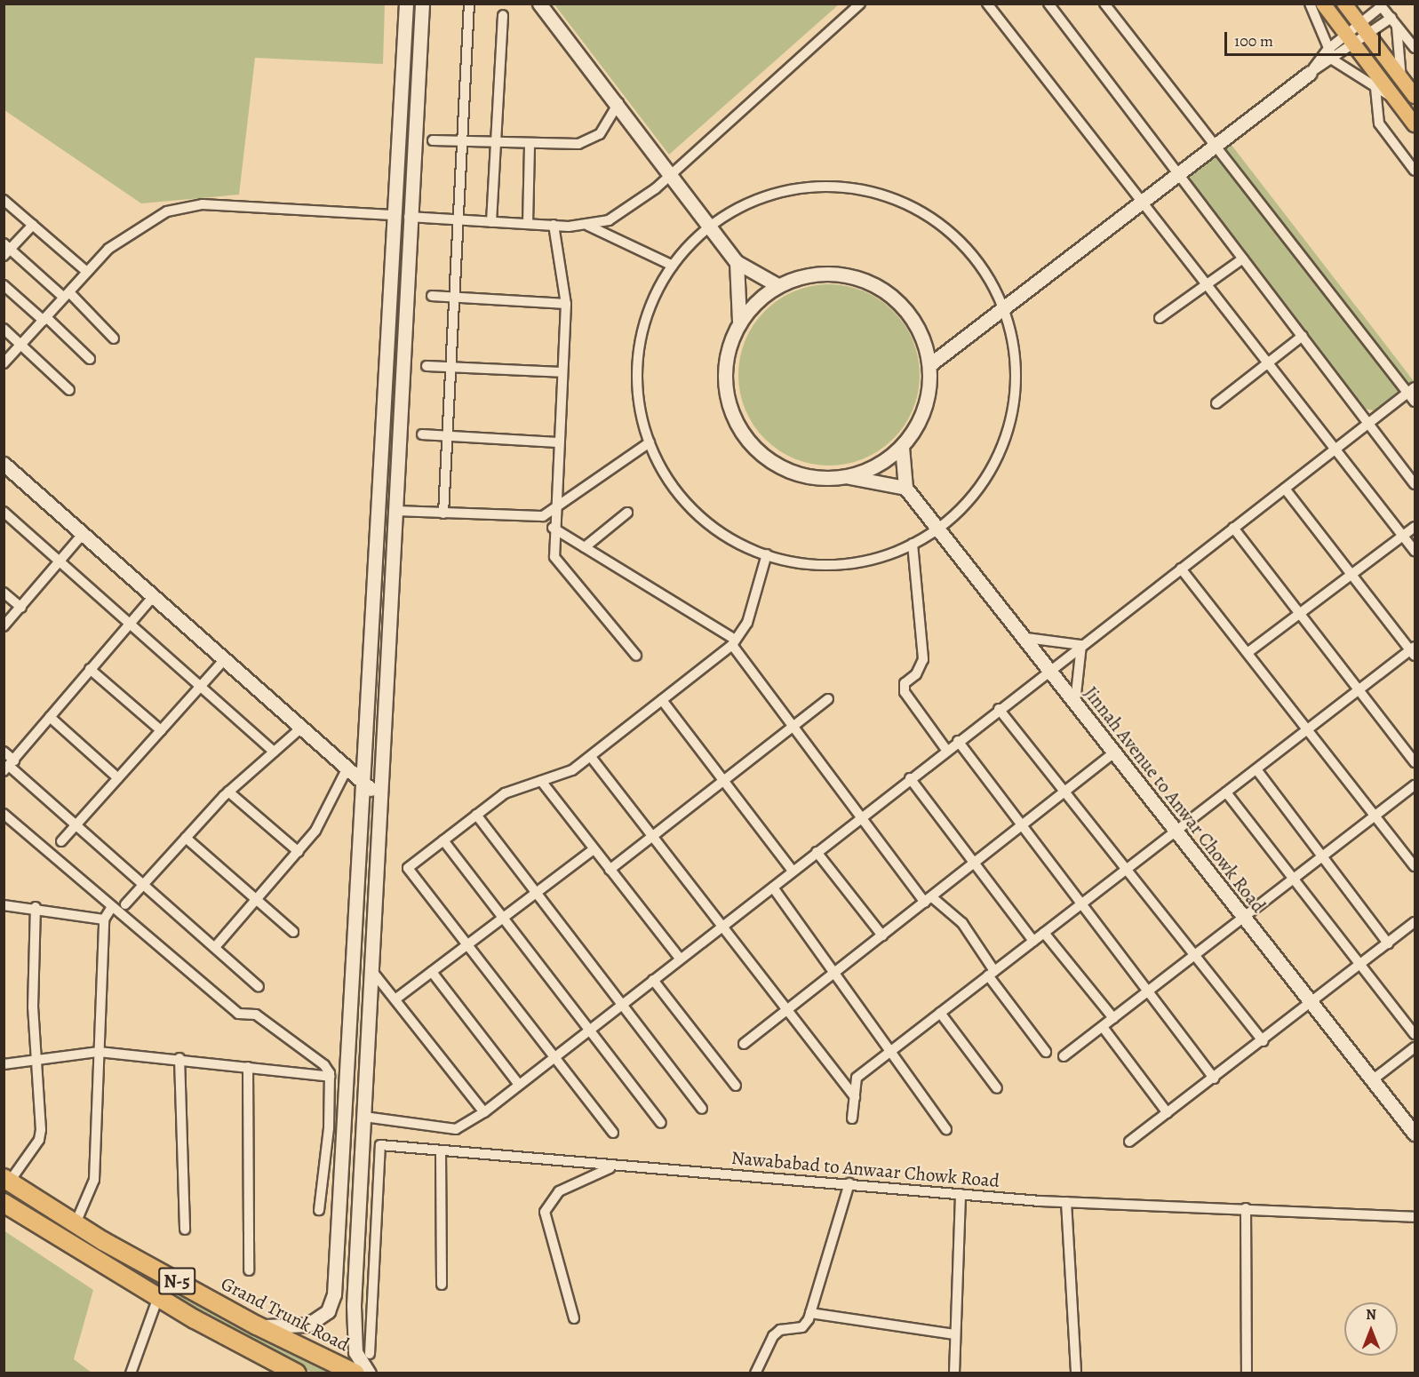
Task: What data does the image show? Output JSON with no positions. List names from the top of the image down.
{
  "streets": {
    "highway": ["N-5", "Grand Trunk Road"],
    "street": ["Jinnah Avenue to Anwar Chowk Road", "Nawababad to Anwaar Chowk Road"]
  },
  "scale_bar": "100 m",
  "north": "top"
}
